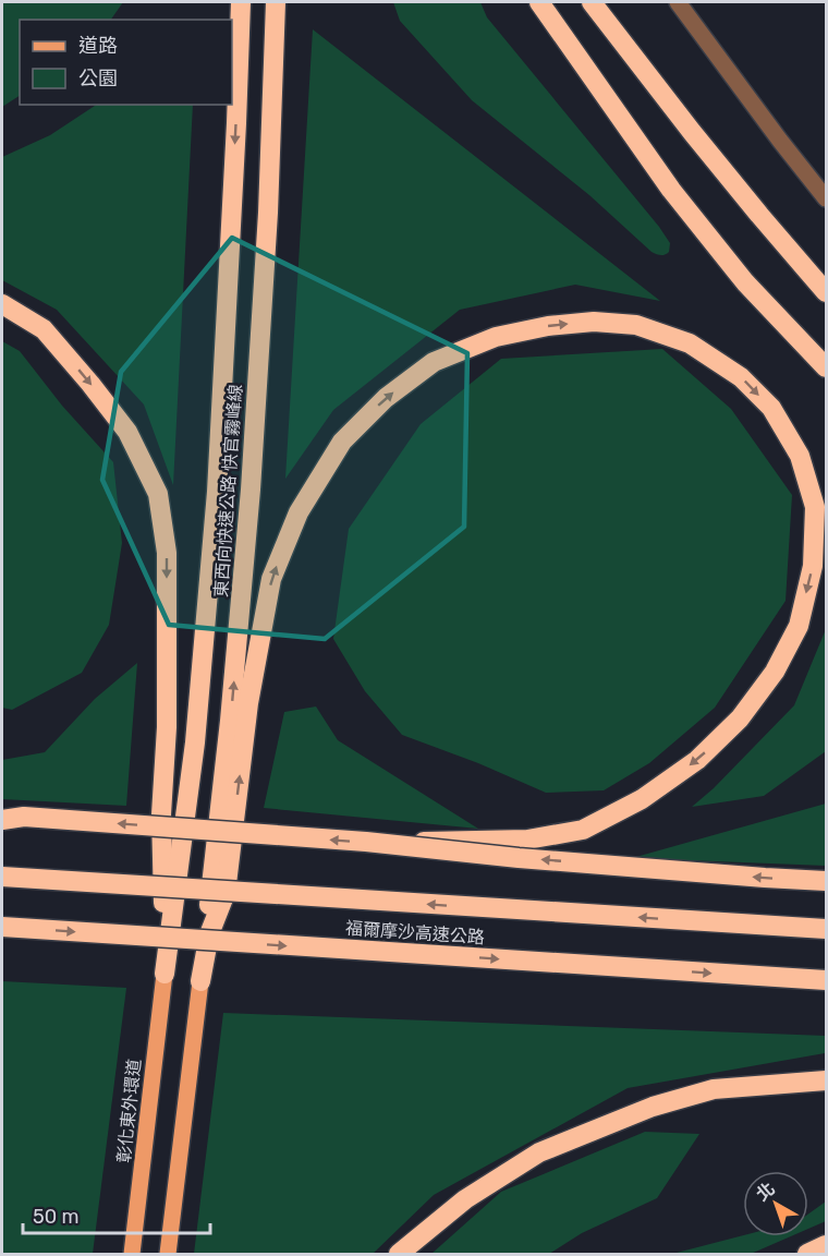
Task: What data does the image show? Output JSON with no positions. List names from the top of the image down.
{
  "streets": {
    "highway": ["東西向快速公路 快官霧峰線", "福爾摩沙高速公路"],
    "main road": ["彰化東外環道"]
  },
  "crossings": [
    ["東西向快速公路 快官霧峰線", "彰化東外環道"]
  ],
  "legend": ["道路", "公園"],
  "scale_bar": "50 m",
  "north": "top left"
}
